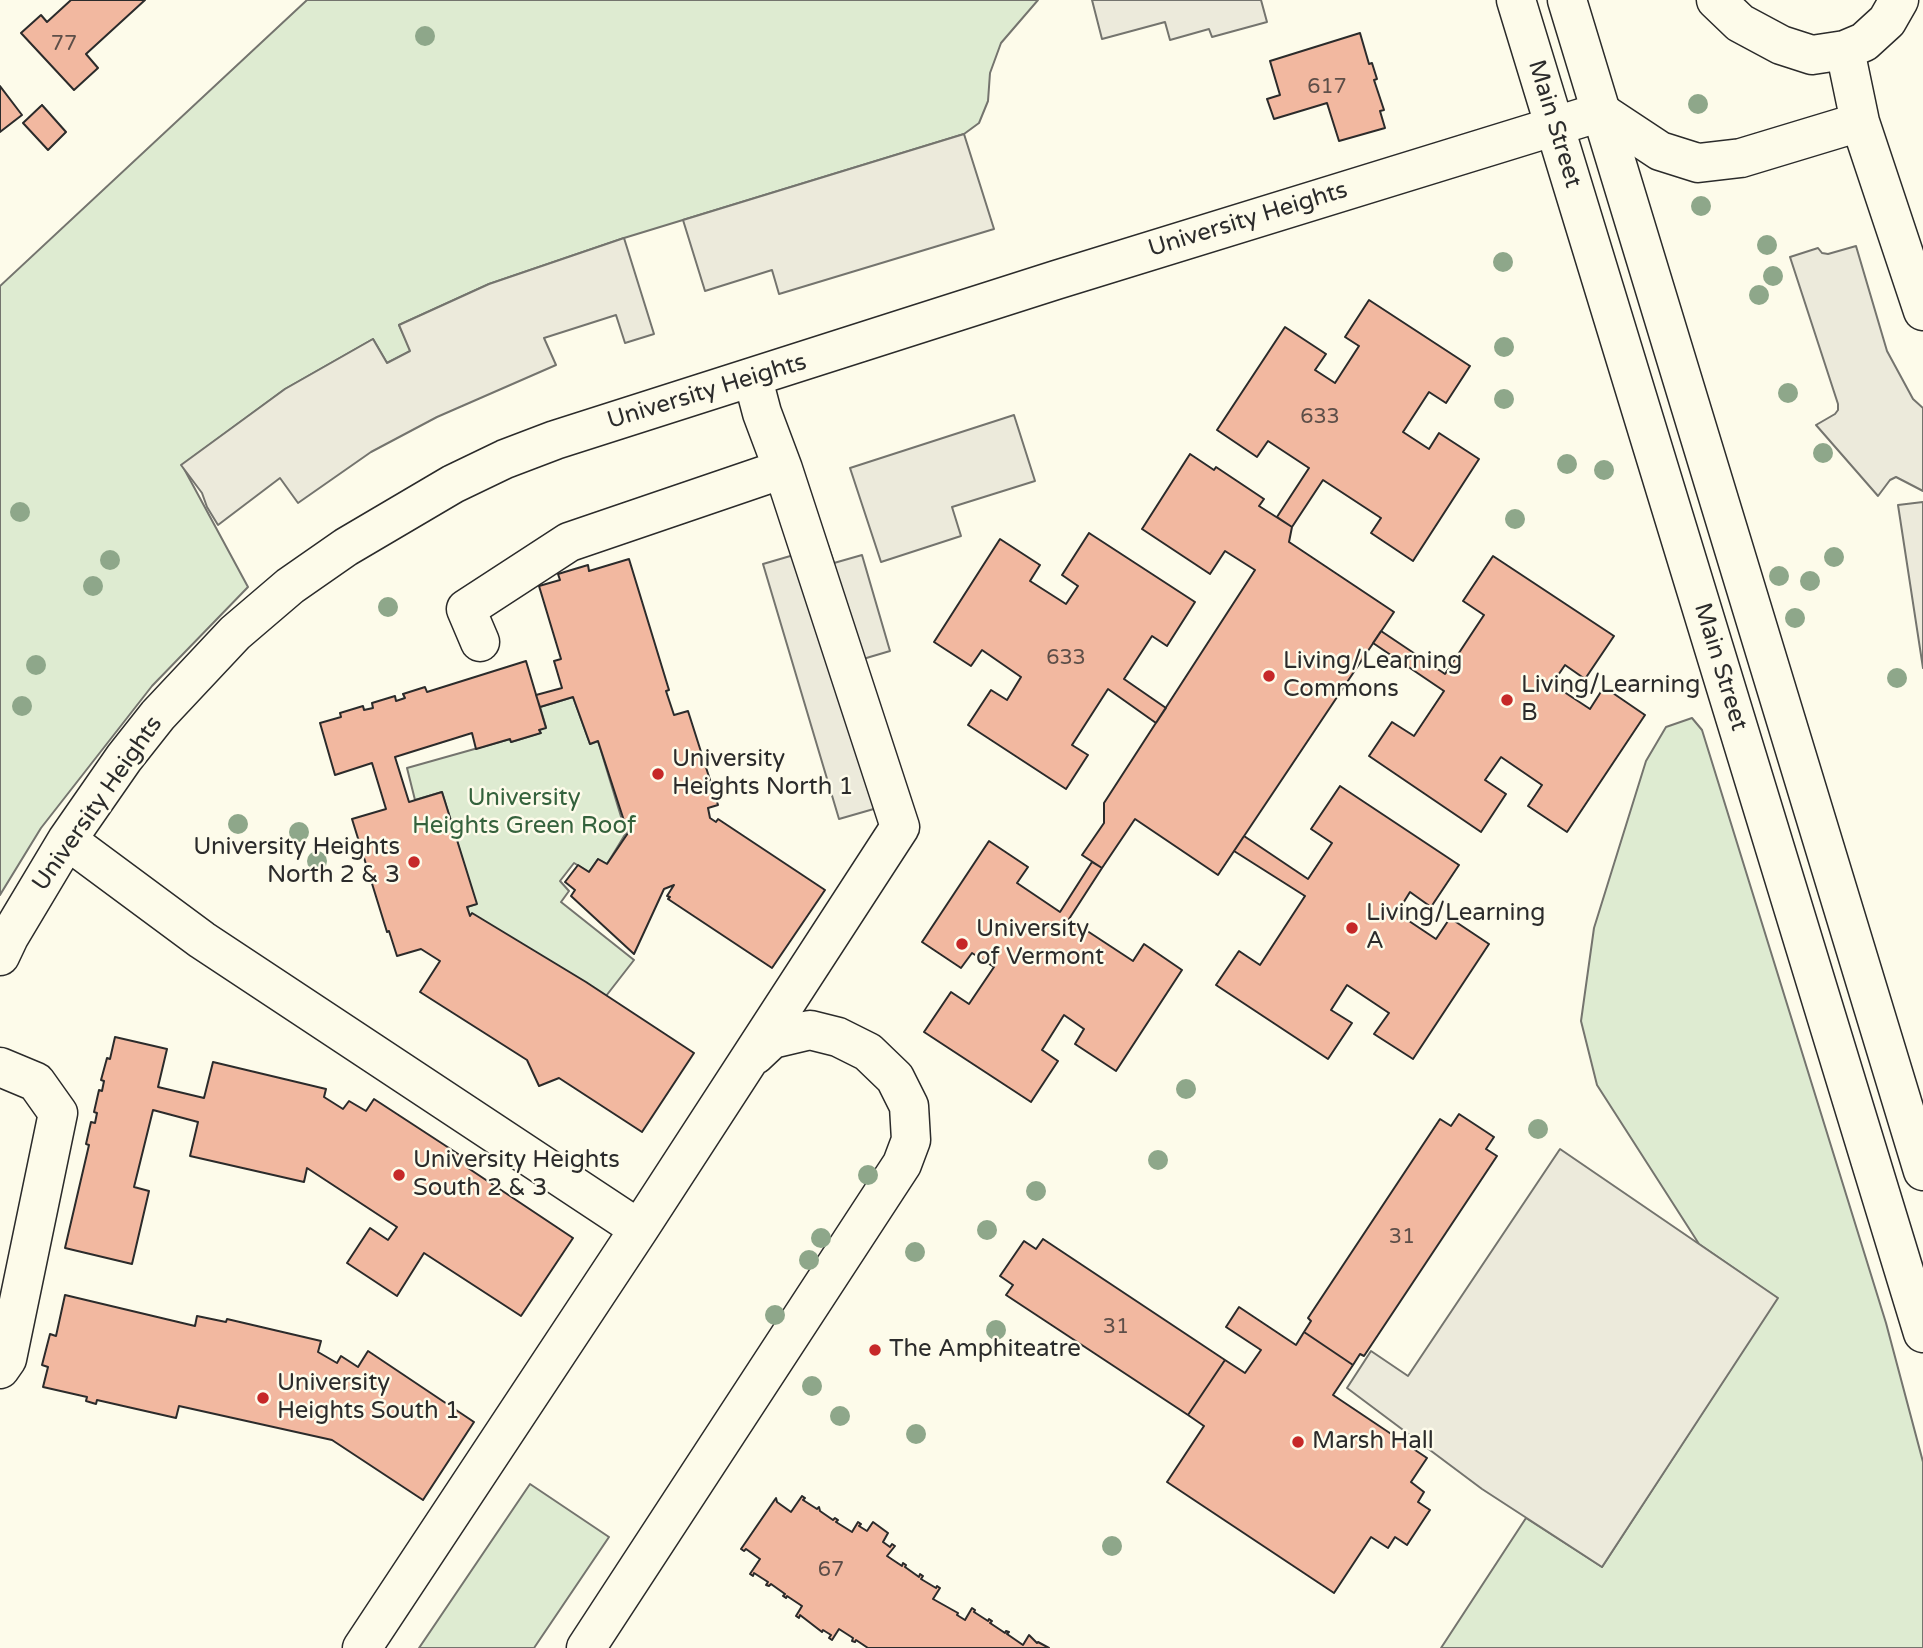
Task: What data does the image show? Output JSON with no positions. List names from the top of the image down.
{
  "streets": {
    "main road": ["Main Street", "University Heights"]
  },
  "crossings": [
    ["Main Street", "University Heights"]
  ],
  "parks": ["University Heights Green Roof"],
  "places": [
    "Living/Learning Commons",
    "Living/Learning B",
    "University Heights North 1",
    "University Heights North 2 & 3",
    "Living/Learning A",
    "University of Vermont",
    "University Heights South 2 & 3",
    "The Amphiteatre",
    "University Heights South 1",
    "Marsh Hall"
  ],
  "house_numbers": [
    "77",
    "617",
    "633",
    "633",
    "31",
    "31",
    "67"
  ]
}
